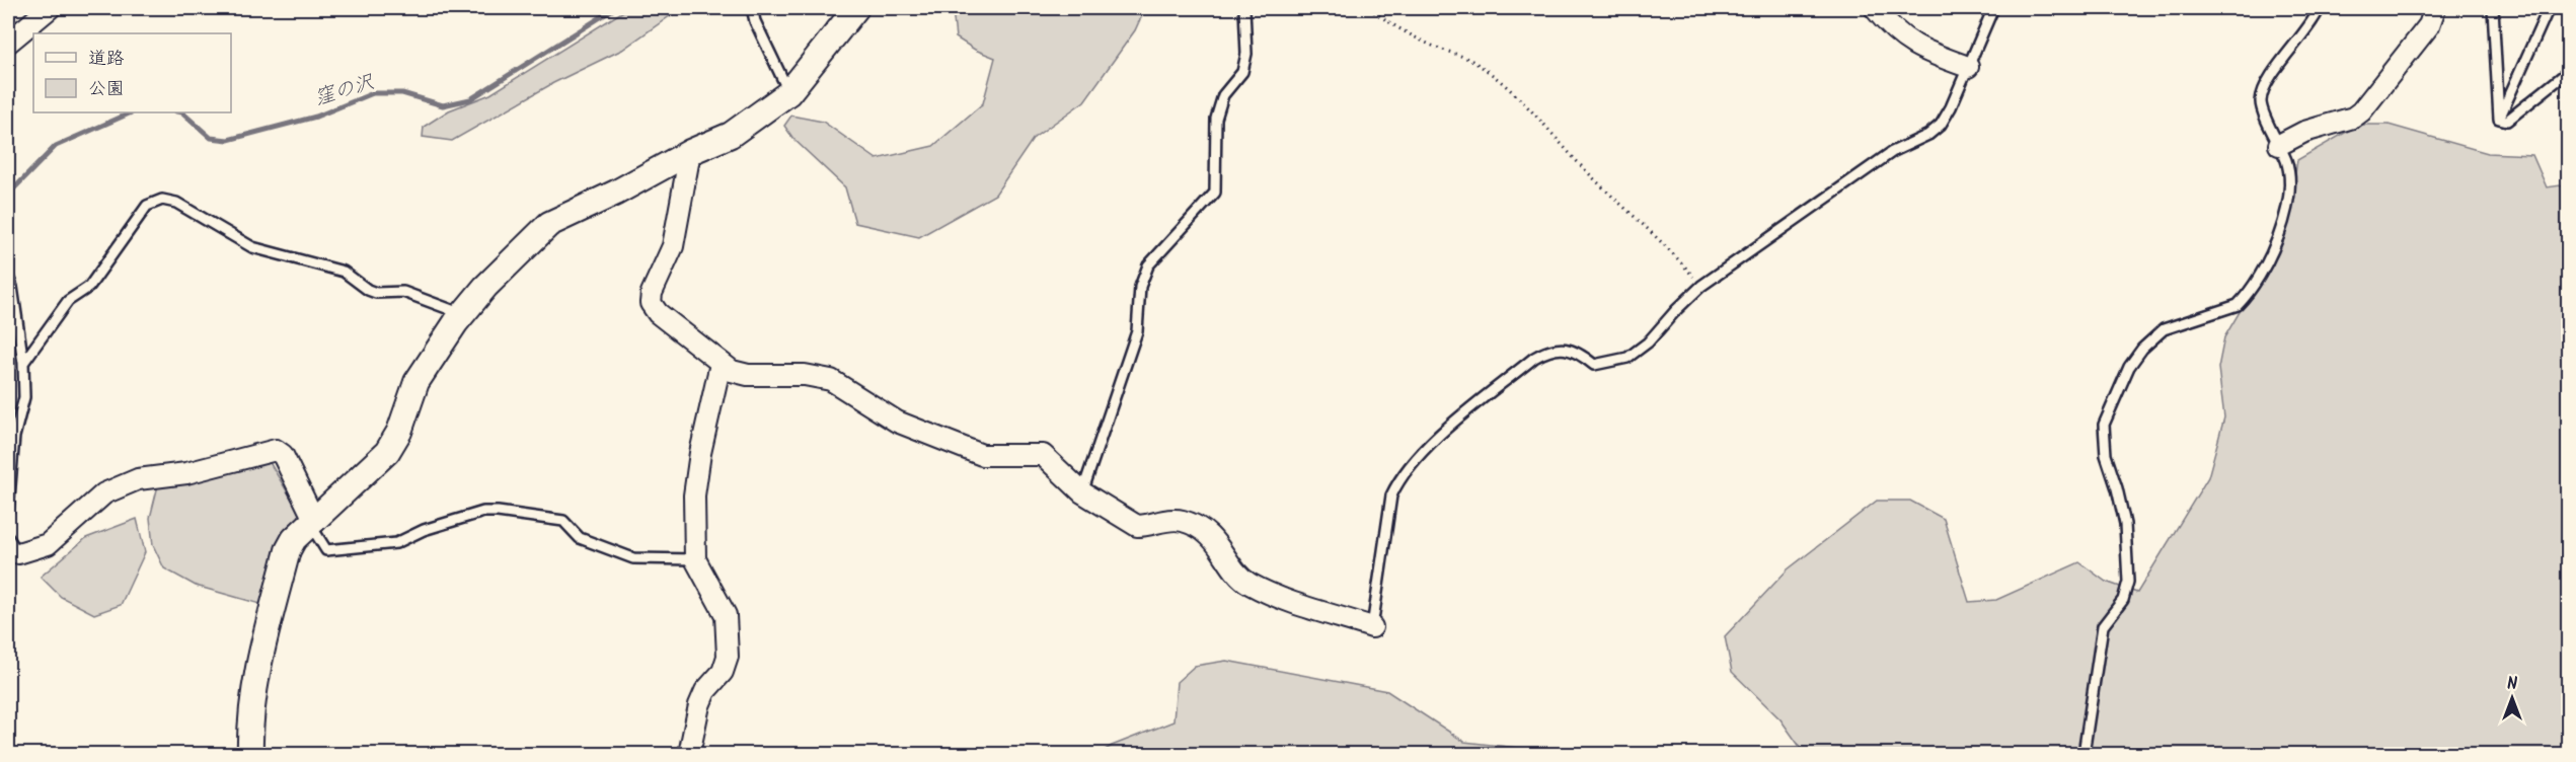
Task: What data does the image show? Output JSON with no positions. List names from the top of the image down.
{
  "water": ["窪の沢"],
  "legend": ["道路", "公園"],
  "north": "top"
}
